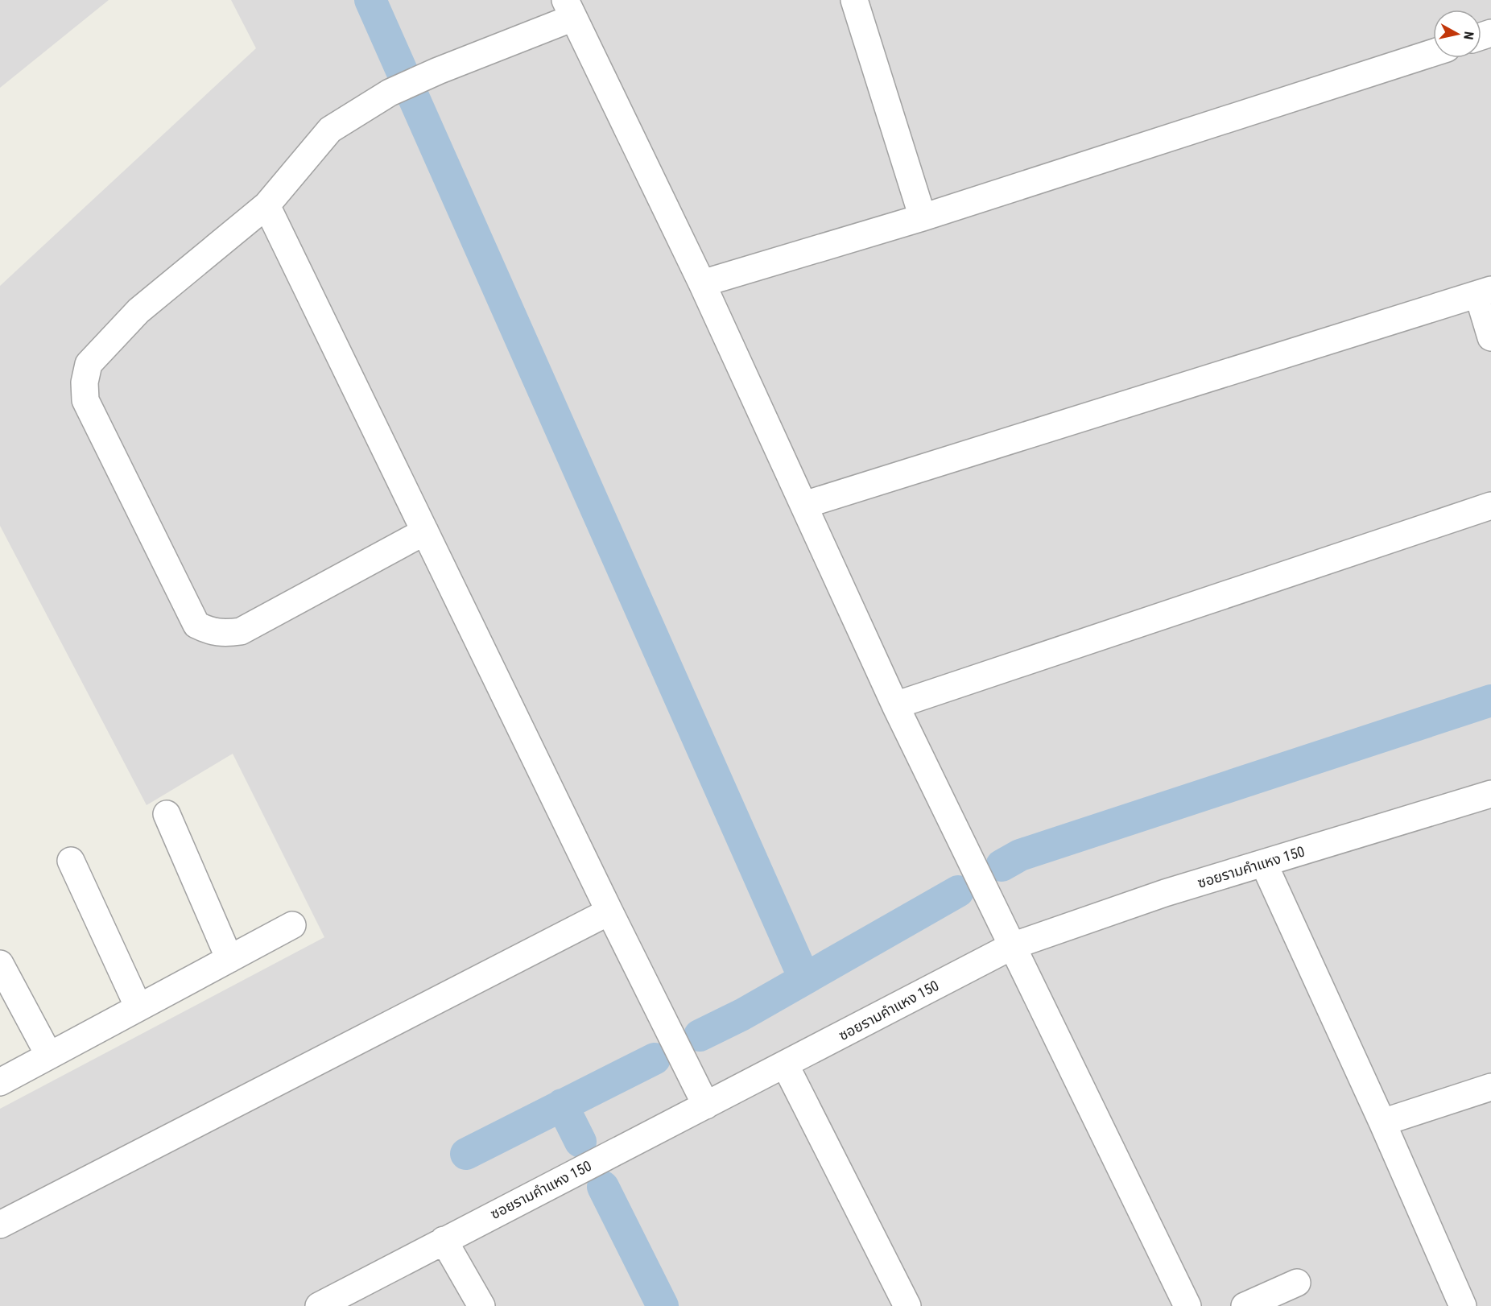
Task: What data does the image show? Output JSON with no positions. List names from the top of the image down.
{
  "streets": {
    "street": ["ซอยรามคำแหง 150"]
  },
  "north": "right"
}
